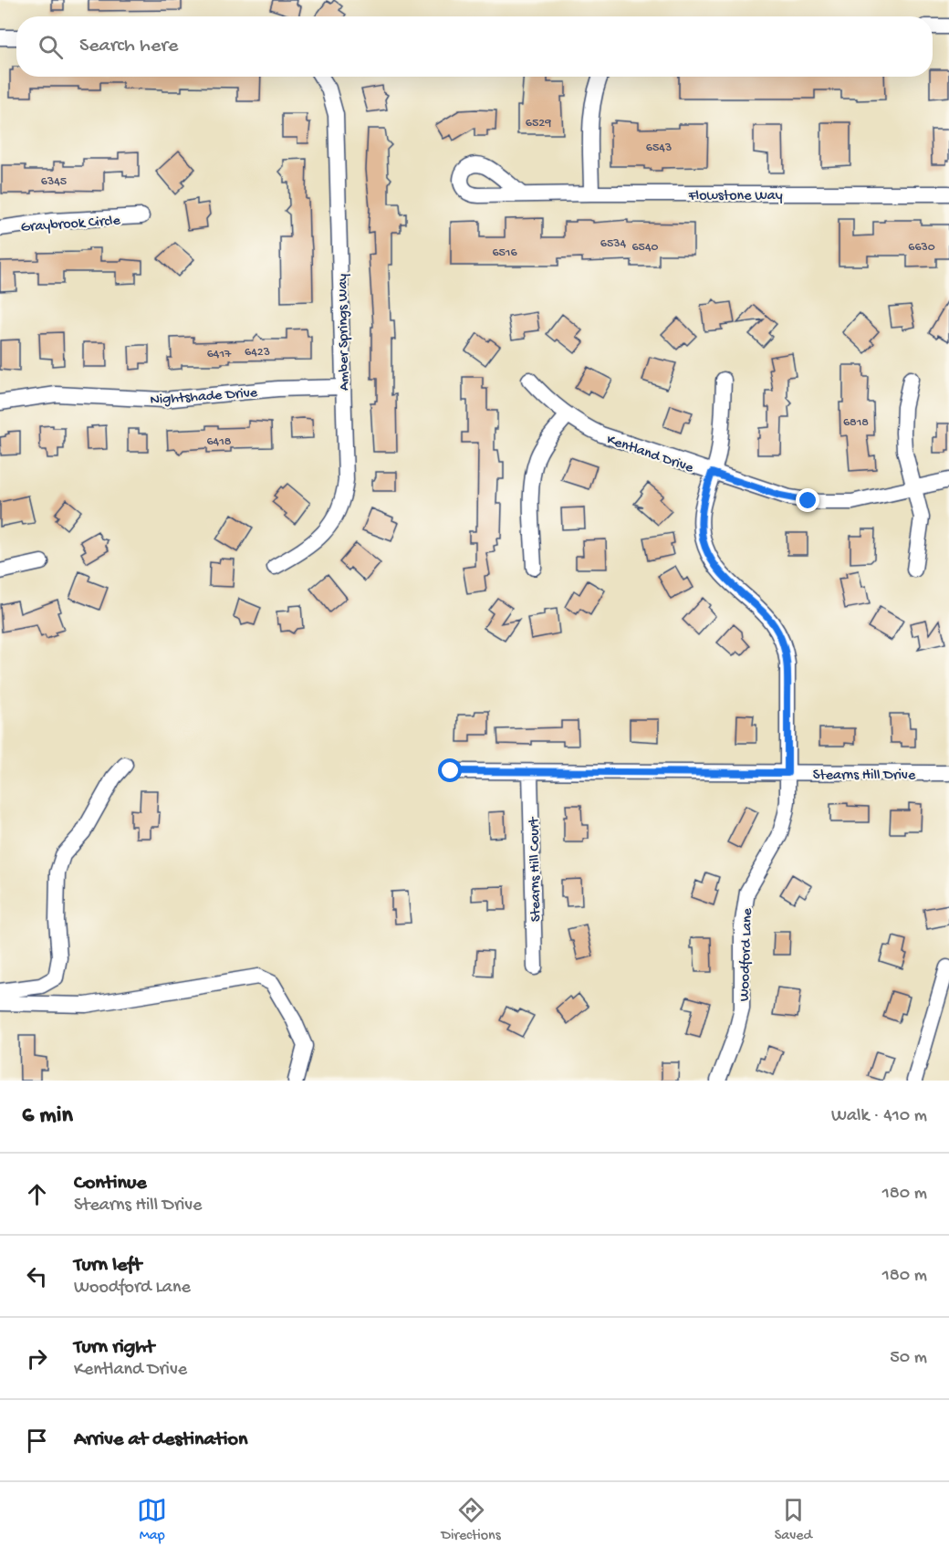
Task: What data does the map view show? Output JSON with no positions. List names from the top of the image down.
{
  "streets": {
    "street": [
      "Flowstone Way",
      "Graybrook Circle",
      "Amber Springs Way",
      "Nightshade Drive",
      "Kentland Drive",
      "Stearns Hill Drive",
      "Stearns Hill Court",
      "Woodford Lane"
    ]
  },
  "crossings": [
    ["Amber Springs Way", "Nightshade Drive"],
    ["Kentland Drive", "Woodford Lane"],
    ["Stearns Hill Drive", "Stearns Hill Court"],
    ["Stearns Hill Drive", "Woodford Lane"]
  ],
  "house_numbers": [
    "6529",
    "6543",
    "6345",
    "6534",
    "6540",
    "6630",
    "6516",
    "6423",
    "6417",
    "6818",
    "6418"
  ],
  "page": {
    "search": "Search here",
    "heading": ["6 min", "Walk · 410 m"],
    "list": [
      ["Continue", "Stearns Hill Drive", "180 m"],
      ["Turn left", "Woodford Lane", "180 m"],
      ["Turn right", "Kentland Drive", "50 m"],
      "Arrive at destination"
    ],
    "nav": ["Map", "Directions", "Saved"]
  }
}
